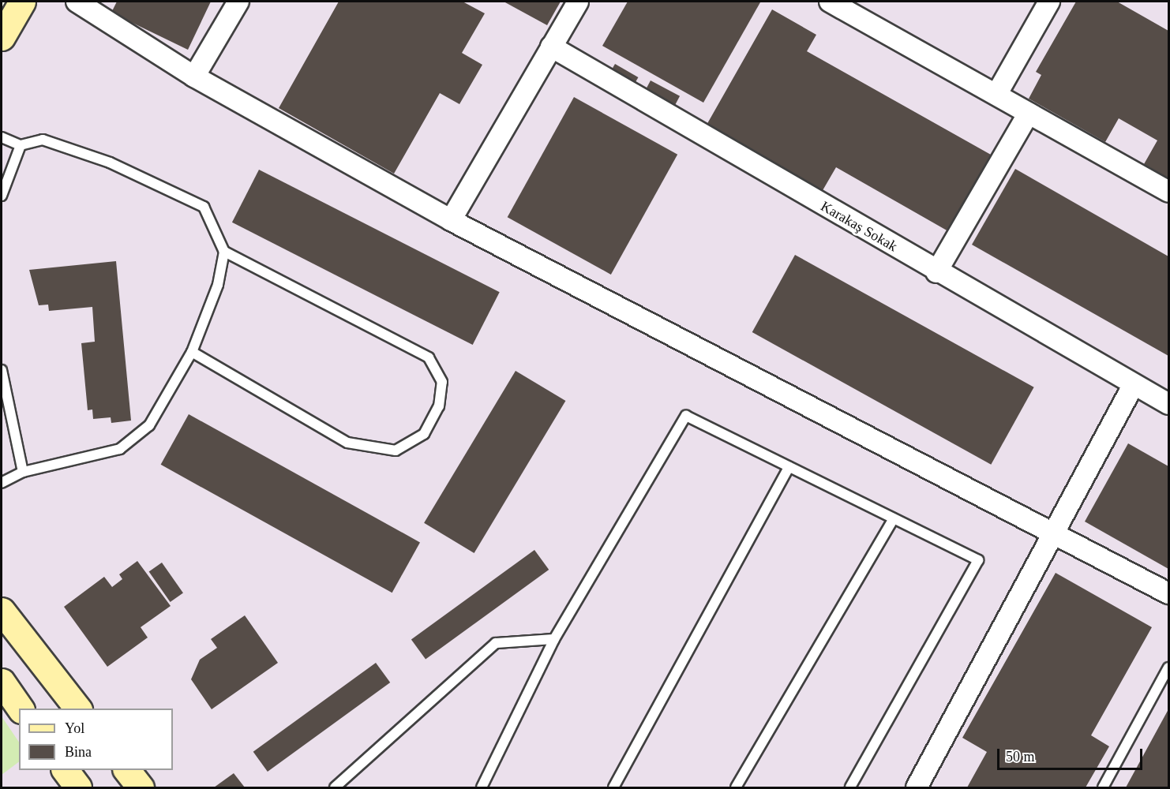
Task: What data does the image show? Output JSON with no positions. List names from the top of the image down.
{
  "streets": {
    "street": ["Karakaş Sokak"]
  },
  "legend": ["Yol", "Bina"],
  "scale_bar": "50 m"
}
